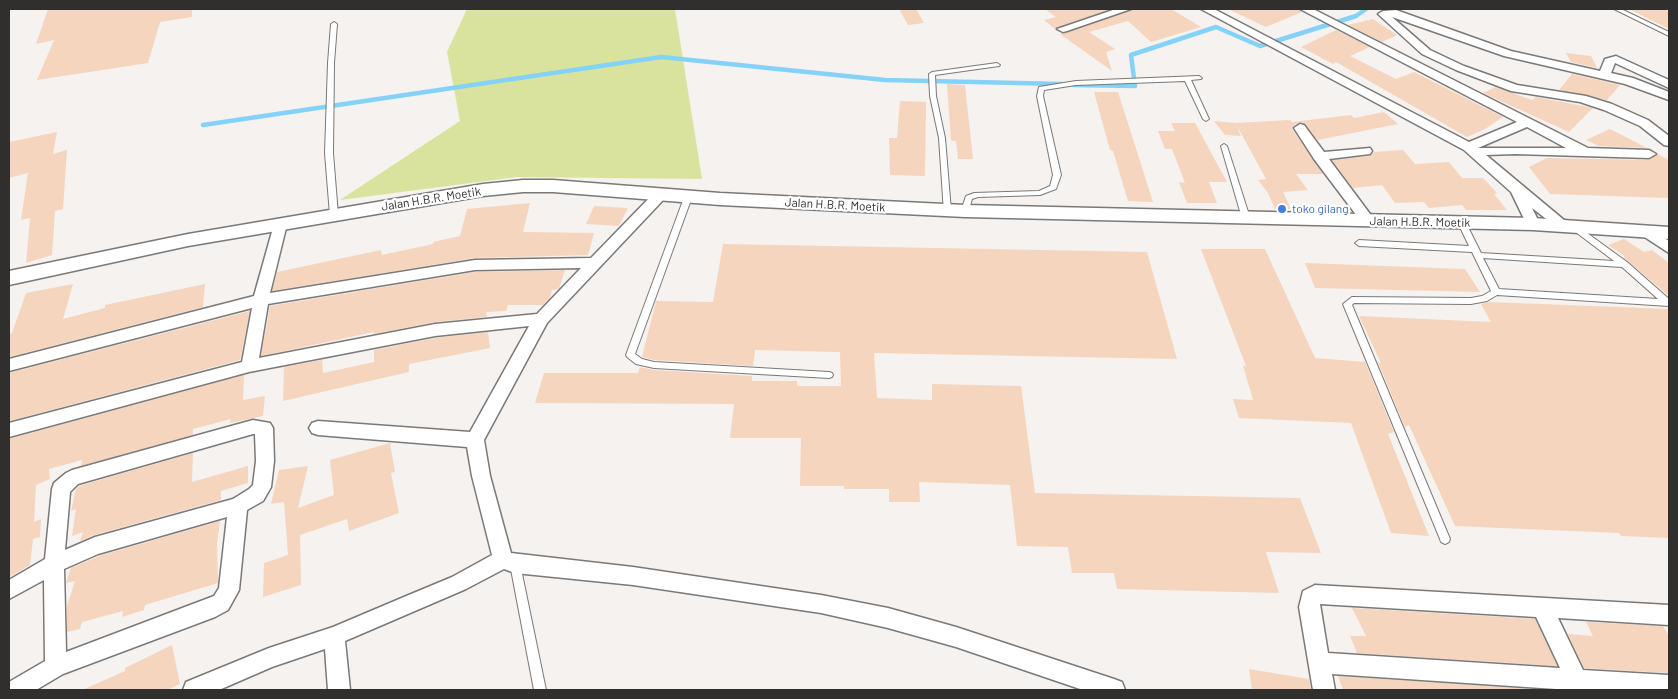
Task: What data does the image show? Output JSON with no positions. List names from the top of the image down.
{
  "streets": {
    "street": ["Jalan H.B.R. Moetik"]
  },
  "places": ["toko gilang"]
}
